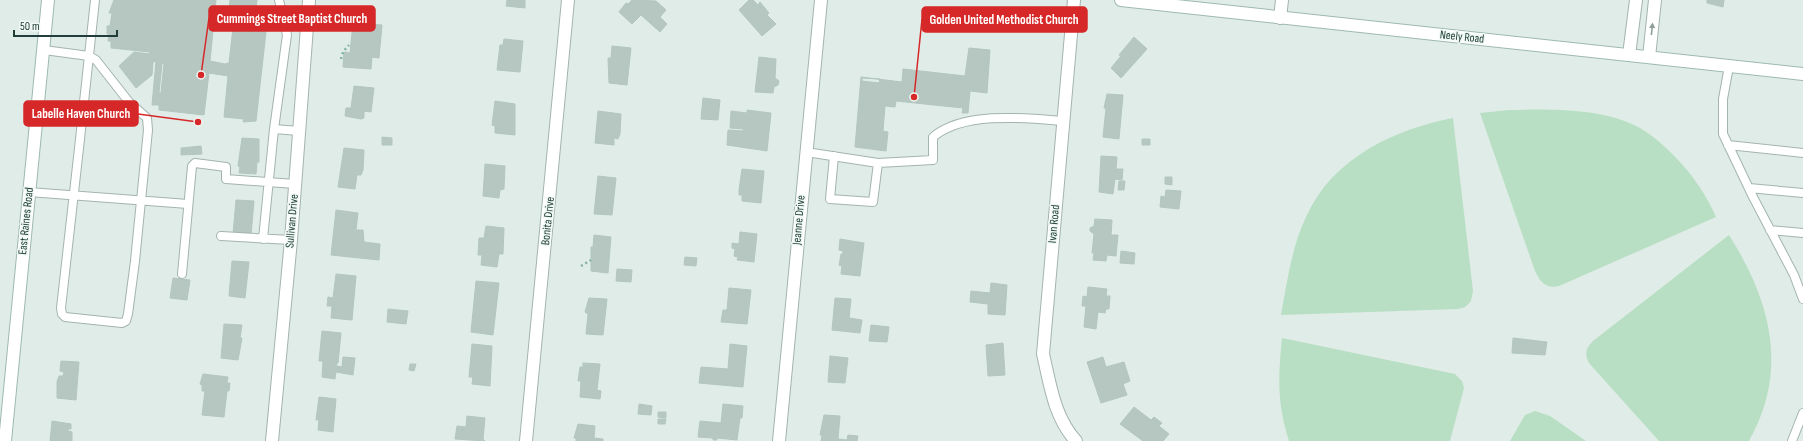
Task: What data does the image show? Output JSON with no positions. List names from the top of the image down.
{
  "streets": {
    "street": [
      "Neely Road",
      "Jeanne Drive",
      "East Raines Road",
      "Sullivan Drive",
      "Bonita Drive",
      "Ivan Road"
    ]
  },
  "places": ["Cummings Street Baptist Church", "Golden United Methodist Church", "Labelle Haven Church"],
  "scale_bar": "50 m"
}
